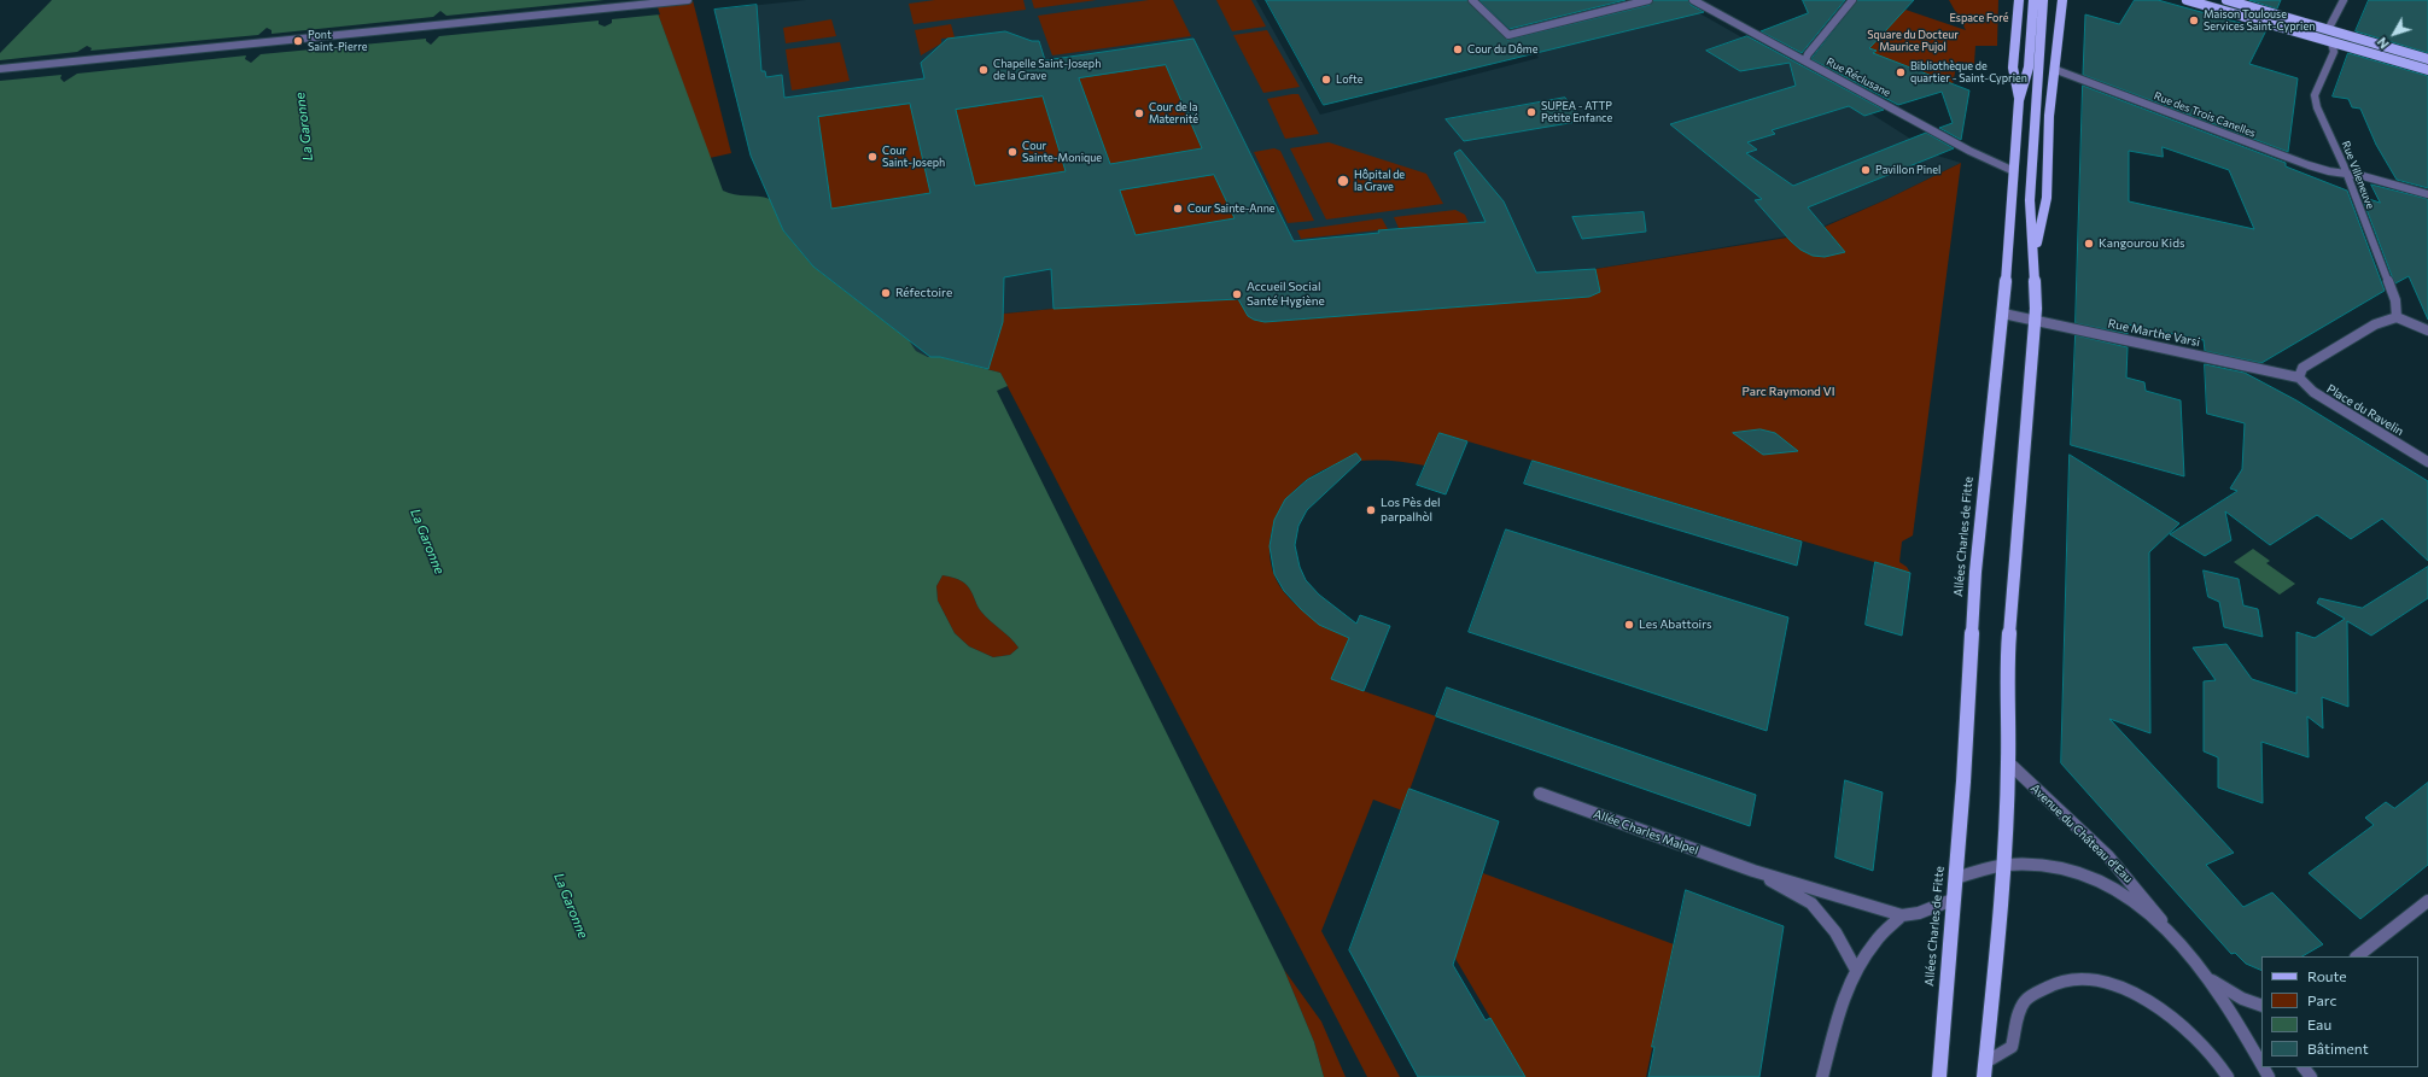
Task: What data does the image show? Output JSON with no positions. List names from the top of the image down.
{
  "streets": {
    "main road": ["Allées Charles de Fitte"],
    "street": [
      "Rue Réclusane",
      "Rue des Trois Canelles",
      "Rue Villeneuve",
      "Rue Marthe Varsi",
      "Place du Ravelin",
      "Allée Charles Malpel",
      "Avenue du Château d'Eau"
    ]
  },
  "crossings": [
    ["Rue Réclusane", "Allées Charles de Fitte"],
    ["Rue des Trois Canelles", "Rue Villeneuve"],
    ["Rue Marthe Varsi", "Place du Ravelin"],
    ["Rue Marthe Varsi", "Allées Charles de Fitte"],
    ["Allées Charles de Fitte", "Allée Charles Malpel"],
    ["Allées Charles de Fitte", "Avenue du Château d'Eau"]
  ],
  "water": ["La Garonne"],
  "parks": ["Espace Foré", "Square du Docteur Maurice Pujol", "Parc Raymond VI"],
  "places": [
    "Maison Toulouse Services Saint-Cyprien",
    "Pont Saint-Pierre",
    "Cour du Dôme",
    "Chapelle Saint-Joseph de la Grave",
    "Bibliothèque de quartier - Saint-Cyprien",
    "Lofte",
    "SUPEA - ATTP Petite Enfance",
    "Cour de la Maternité",
    "Cour Sainte-Monique",
    "Cour Saint-Joseph",
    "Pavillon Pinel",
    "Hôpital de la Grave",
    "Cour Sainte-Anne",
    "Kangourou Kids",
    "Réfectoire",
    "Accueil Social Santé Hygiène",
    "Los Pès del parpalhòl",
    "Les Abattoirs"
  ],
  "legend": [
    "Route",
    "Parc",
    "Eau",
    "Bâtiment"
  ],
  "north": "bottom left"
}
